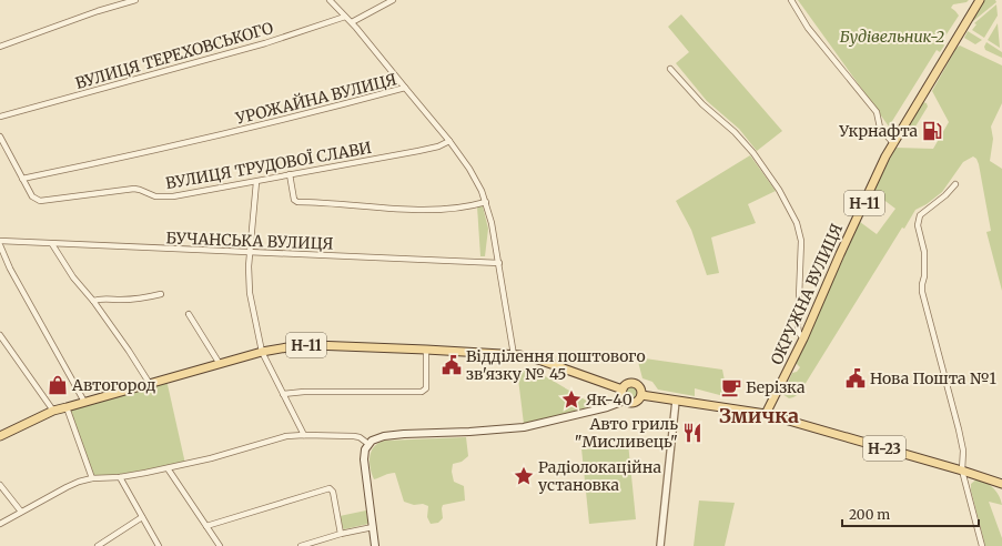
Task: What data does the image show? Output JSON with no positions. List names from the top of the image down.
{
  "streets": {
    "main road": ["Н-11", "ОКРУЖНА ВУЛИЦЯ", "Н-23"],
    "street": [
      "ВУЛИЦЯ ТЕРЕХОВСЬКОГО",
      "УРОЖАЙНА ВУЛИЦЯ",
      "ВУЛИЦЯ ТРУДОВОЇ СЛАВИ",
      "БУЧАНСЬКА ВУЛИЦЯ"
    ]
  },
  "crossings": [
    ["УРОЖАЙНА ВУЛИЦЯ", "ВУЛИЦЯ ТРУДОВОЇ СЛАВИ"],
    ["УРОЖАЙНА ВУЛИЦЯ", "Н-11"],
    ["УРОЖАЙНА ВУЛИЦЯ", "БУЧАНСЬКА ВУЛИЦЯ"],
    ["ОКРУЖНА ВУЛИЦЯ", "Н-23"]
  ],
  "districts": ["Змичка"],
  "parks": ["Будівельник-2"],
  "places": {
    "fuel station": ["Укрнафта"],
    "public building": ["Відділення поштового зв'язку № 45", "Нова Пошта №1"],
    "shop": ["Автогород"],
    "cafe": ["Берізка"],
    "place": ["Як-40", "Радіолокаційна установка"],
    "restaurant": ["Авто гриль \"Мисливець\""]
  },
  "scale_bar": "200 m"
}
